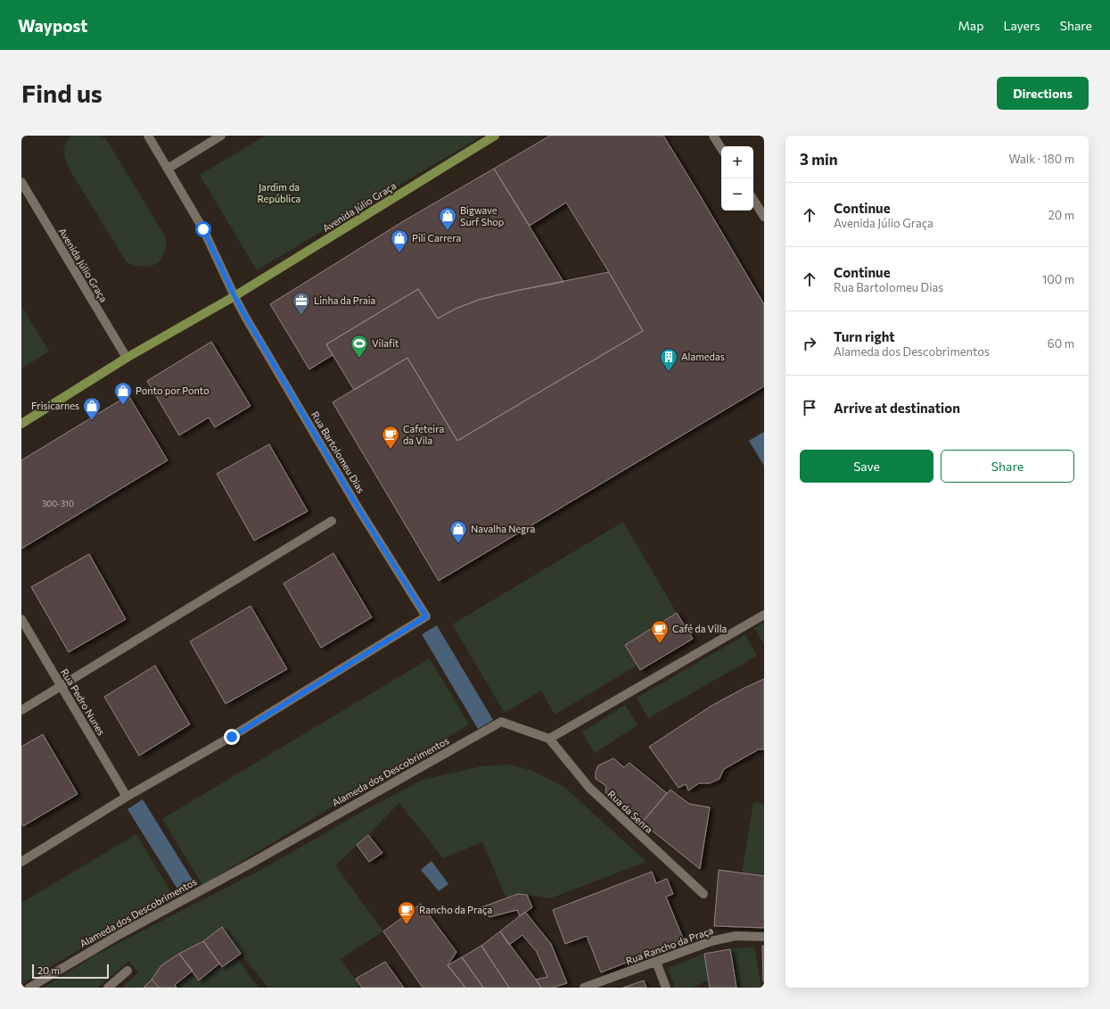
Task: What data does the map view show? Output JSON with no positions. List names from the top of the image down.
{
  "streets": {
    "main road": ["Avenida Júlio Graça"],
    "street": [
      "Rua Bartolomeu Dias",
      "Rua Pedro Nunes",
      "Alameda dos Descobrimentos",
      "Rua da Senra",
      "Rua Rancho da Praça"
    ]
  },
  "crossings": [
    ["Avenida Júlio Graça", "Rua Bartolomeu Dias"],
    ["Rua Bartolomeu Dias", "Rua Pedro Nunes"],
    ["Alameda dos Descobrimentos", "Rua da Senra"]
  ],
  "parks": ["Jardim da República"],
  "places": {
    "shop": [
      "Bigwave Surf Shop",
      "Pili Carrera",
      "Ponto por Ponto",
      "Frisicarnes",
      "Navalha Negra"
    ],
    "office": ["Linha da Praia"],
    "sports": ["Vilafit"],
    "building": ["Alamedas"],
    "cafe": ["Cafeteira da Vila", "Café da Villa", "Rancho da Praça"]
  },
  "house_numbers": ["300-310"],
  "scale_bar": "20 m",
  "page": {
    "header": "Waypost",
    "nav": ["Map", "Layers", "Share"],
    "buttons": [
      "Directions",
      ["Save", "Share"]
    ],
    "title": "Find us",
    "heading": ["3 min", "Walk · 180 m"],
    "map_buttons": ["+", "−"],
    "list": [
      ["Continue", "Avenida Júlio Graça", "20 m"],
      ["Continue", "Rua Bartolomeu Dias", "100 m"],
      ["Turn right", "Alameda dos Descobrimentos", "60 m"],
      "Arrive at destination"
    ],
    "scale": "20 m"
  }
}
